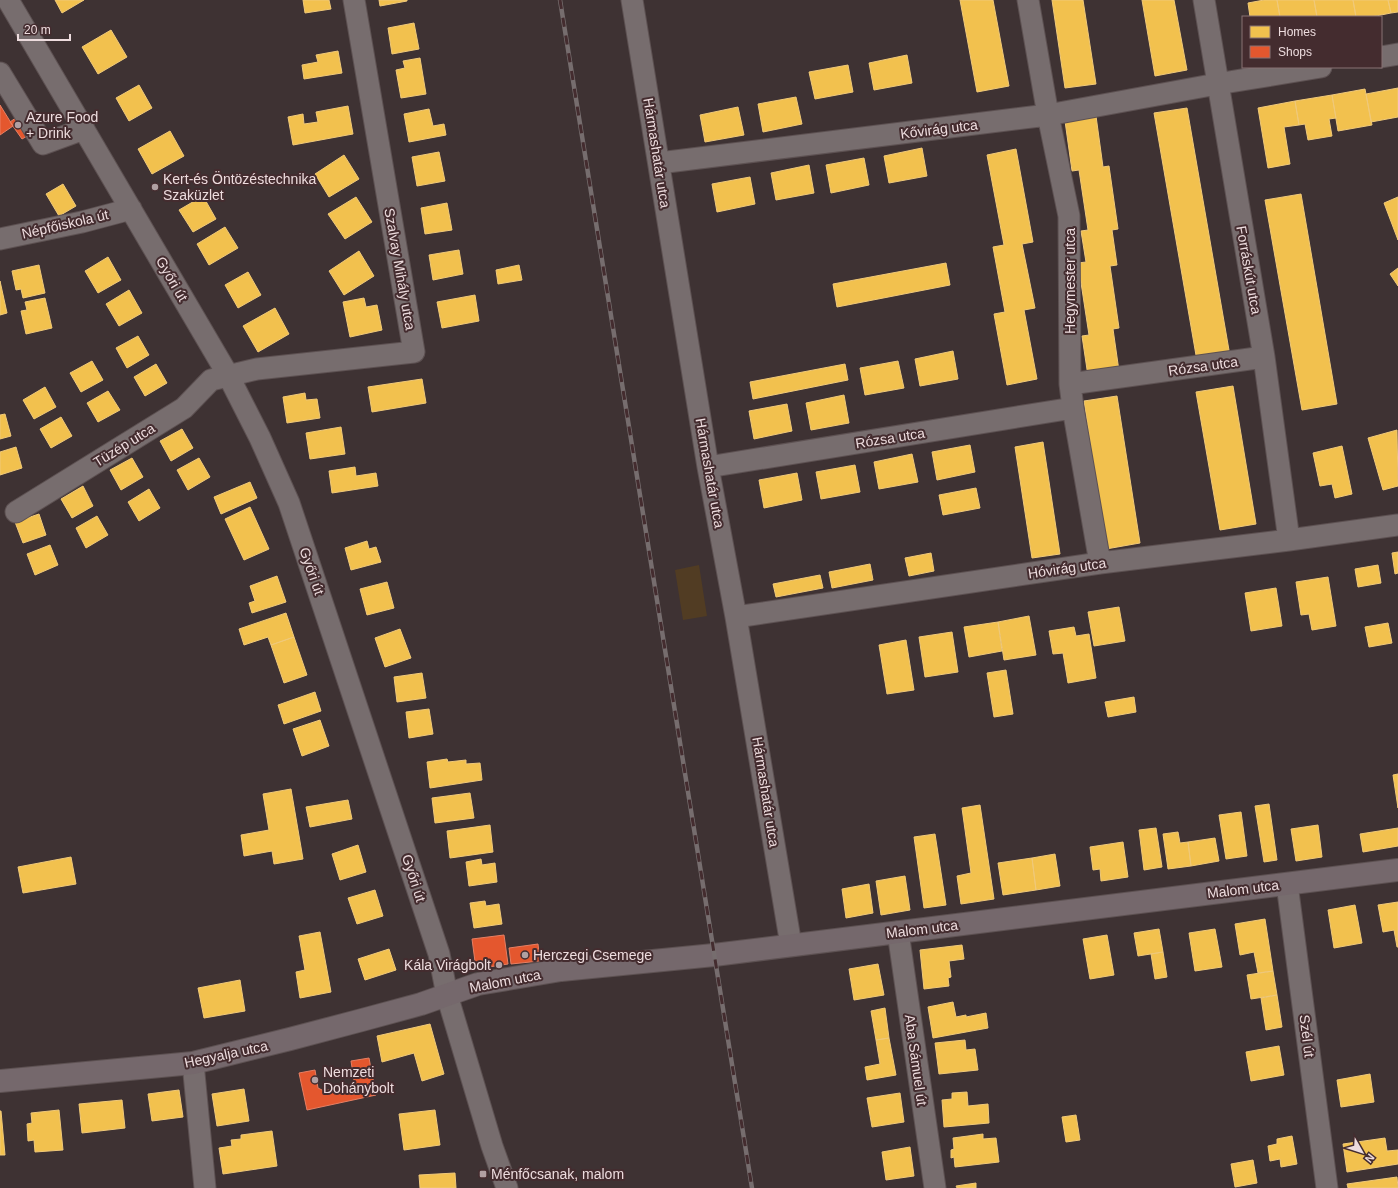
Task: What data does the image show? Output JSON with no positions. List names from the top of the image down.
{
  "streets": {
    "main road": ["Malom utca", "Hegyalja utca"],
    "street": [
      "Kővirág utca",
      "Hármashatár utca",
      "Népfőiskola út",
      "Szalvay Mihály utca",
      "Forráskút utca",
      "Győri út",
      "Hegymester utca",
      "Rózsa utca",
      "Tüzép utca",
      "Hóvirág utca",
      "Szél út",
      "Aba Sámuel út"
    ]
  },
  "crossings": [
    ["Kővirág utca", "Hármashatár utca"],
    ["Kővirág utca", "Forráskút utca"],
    ["Kővirág utca", "Hegymester utca"],
    ["Hármashatár utca", "Rózsa utca"],
    ["Hármashatár utca", "Hóvirág utca"],
    ["Hármashatár utca", "Malom utca"],
    ["Népfőiskola út", "Győri út"],
    ["Szalvay Mihály utca", "Győri út"],
    ["Szalvay Mihály utca", "Tüzép utca"],
    ["Forráskút utca", "Rózsa utca"],
    ["Forráskút utca", "Hóvirág utca"],
    ["Győri út", "Tüzép utca"],
    ["Győri út", "Malom utca"],
    ["Győri út", "Hegyalja utca"],
    ["Hegymester utca", "Rózsa utca"],
    ["Hegymester utca", "Hóvirág utca"],
    ["Malom utca", "Szél út"],
    ["Malom utca", "Hegyalja utca"],
    ["Malom utca", "Aba Sámuel út"]
  ],
  "places": {
    "other": [
      "Azure Food + Drink",
      "Kert-és Öntözéstechnika Szaküzlet",
      "Herczegi Csemege",
      "Kála Virágbolt",
      "Nemzeti Dohánybolt"
    ],
    "transit": ["Ménfőcsanak, malom"]
  },
  "legend": ["Homes", "Shops"],
  "scale_bar": "20 m",
  "north": "bottom right"
}
